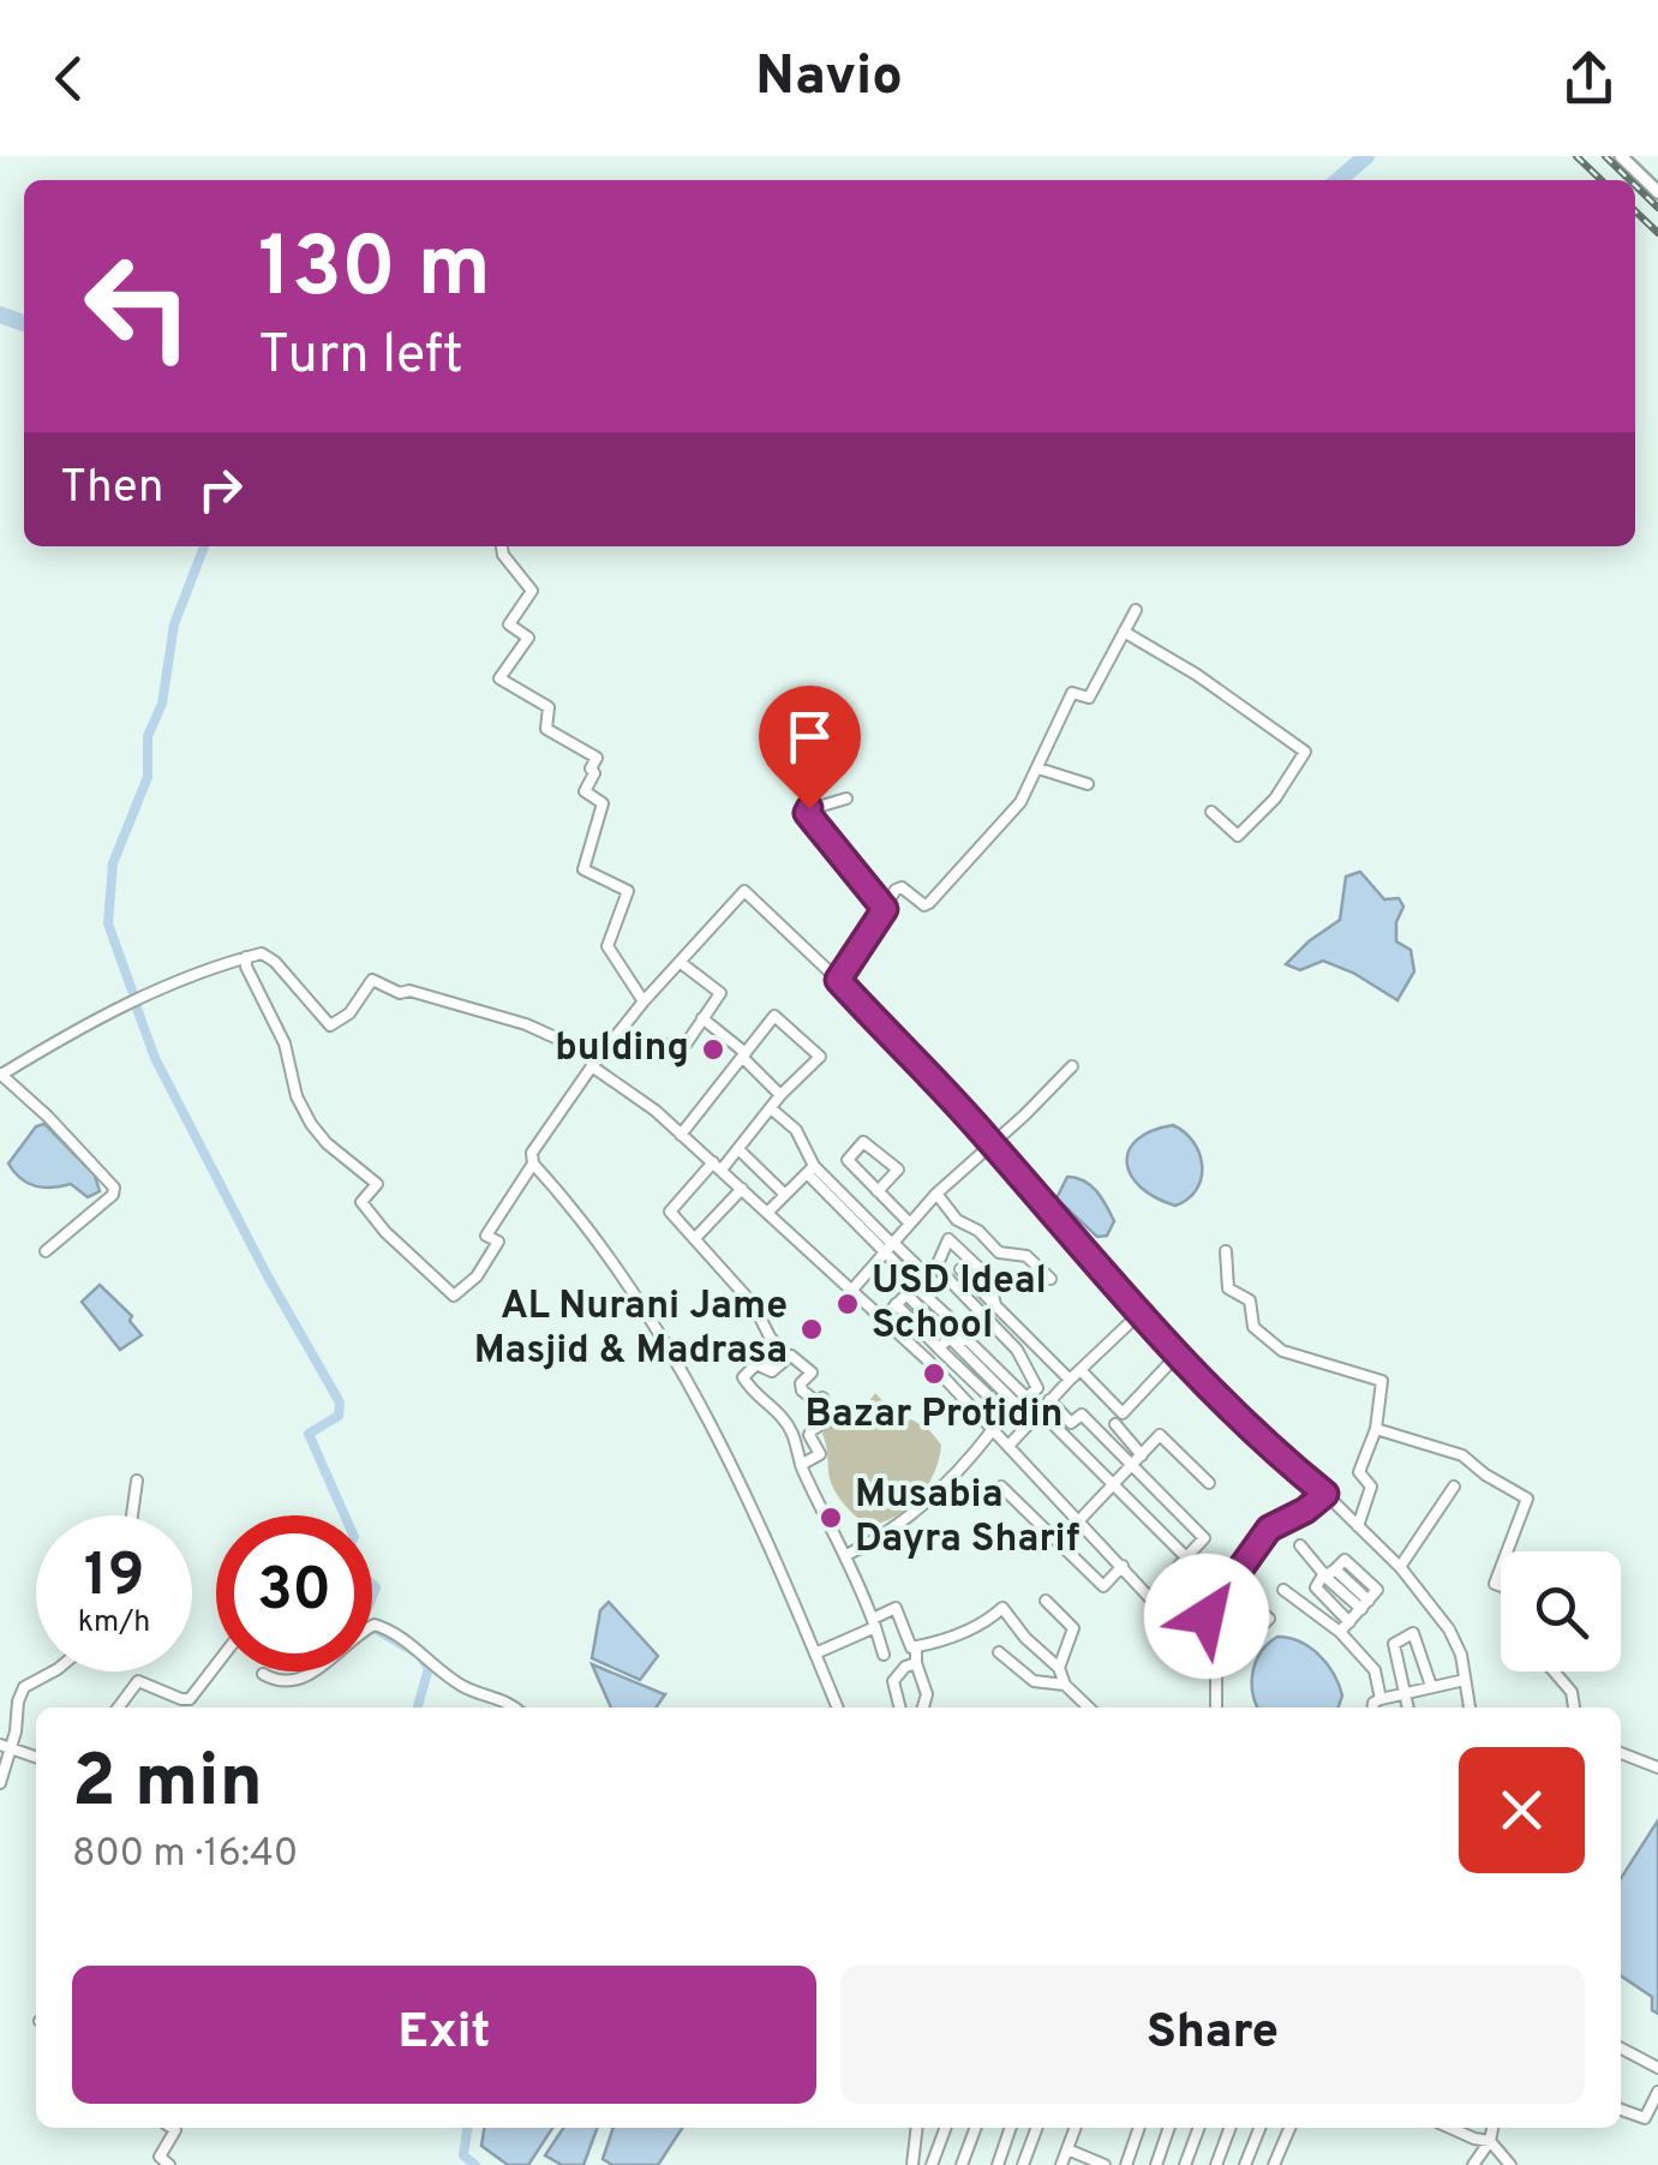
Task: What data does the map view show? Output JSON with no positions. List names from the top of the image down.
{
  "places": [
    "bulding",
    "USD Ideal School",
    "AL Nurani Jame Masjid & Madrasa",
    "Bazar Protidin",
    "Musabia Dayra Sharif"
  ],
  "page": {
    "header": "Navio",
    "turn": ["130 m", "Turn left"],
    "then": "Then",
    "speed": "19 km/h",
    "limit": "30",
    "heading": ["2 min", "800 m · 16:40"],
    "buttons": ["Exit", "Share"]
  }
}
